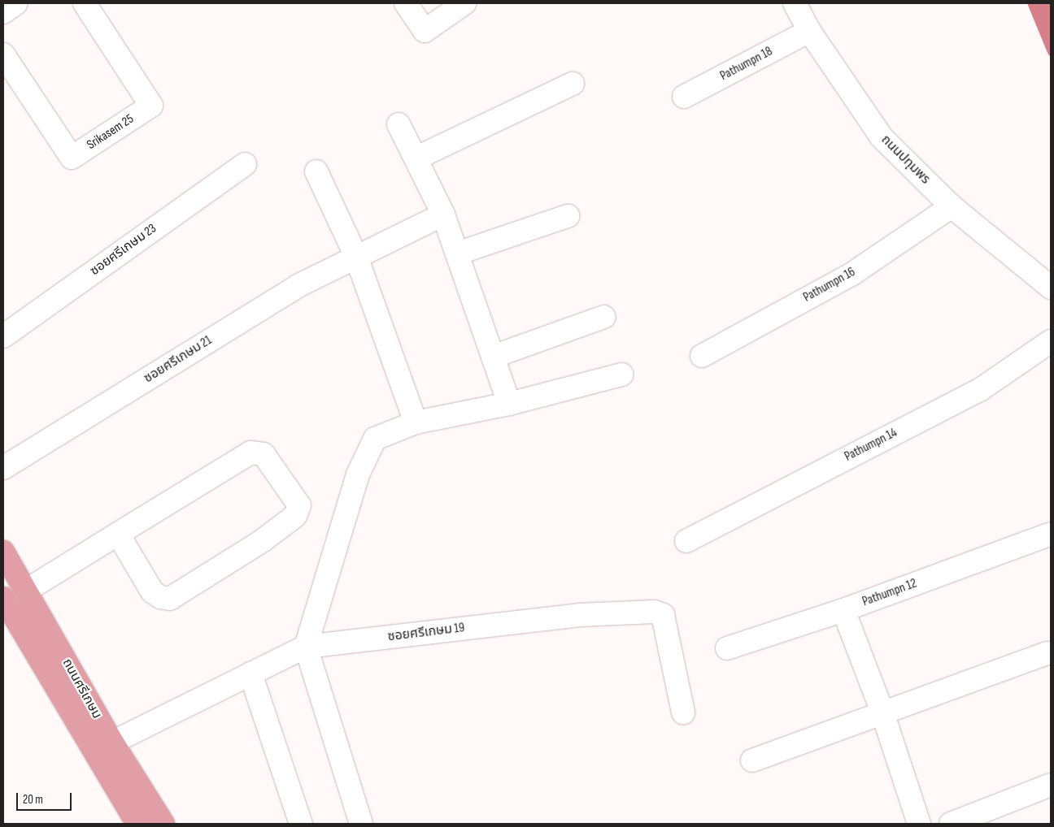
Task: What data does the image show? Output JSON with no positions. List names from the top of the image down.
{
  "streets": {
    "main road": ["ถนนศรีเกษม"],
    "street": [
      "Pathumpn 18",
      "Srikasem 25",
      "ถนนปทุมพร",
      "ซอยศรีเกษม 23",
      "Pathumpn 16",
      "ซอยศรีเกษม 21",
      "Pathumpn 14",
      "Pathumpn 12",
      "ซอยศรีเกษม 19"
    ]
  },
  "crossings": [
    ["Pathumpn 18", "ถนนปทุมพร"],
    ["ถนนปทุมพร", "Pathumpn 16"],
    ["ซอยศรีเกษม 19", "ถนนศรีเกษม"]
  ],
  "scale_bar": "20 m"
}
